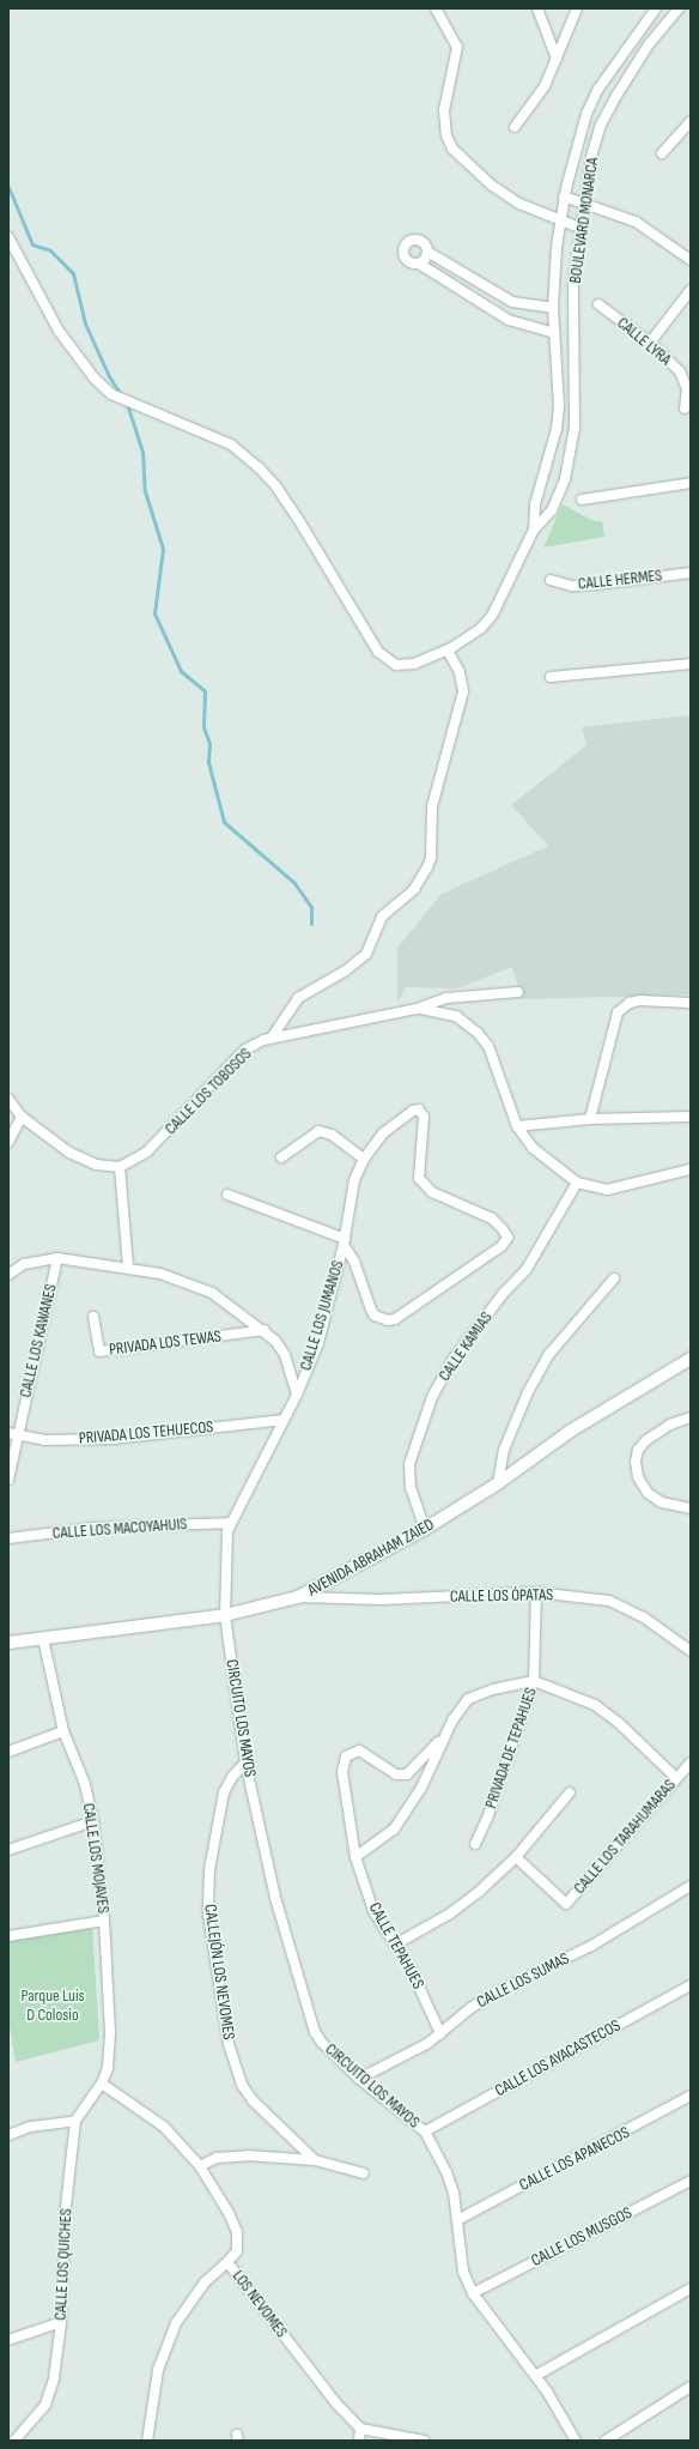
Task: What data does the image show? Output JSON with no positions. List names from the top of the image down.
{
  "streets": {
    "street": [
      "BOULEVARD MONARCA",
      "CALLE LYRA",
      "CALLE HERMES",
      "CALLE LOS TOBOSOS",
      "CALLE LOS JUMANOS",
      "CALLE LOS KAWANES",
      "PRIVADA LOS TEWAS",
      "CALLE KAMIAS",
      "PRIVADA LOS TEHUECOS",
      "CALLE LOS MACOYAHUIS",
      "AVENIDA ABRAHAM ZAIED",
      "CALLE LOS ÓPATAS",
      "CIRCUITO LOS MAYOS",
      "PRIVADA DE TEPAHUES",
      "CALLE LOS TARAHUMARAS",
      "CALLE LOS MOJAVES",
      "CALLE TEPAHUES",
      "CALLEJÓN LOS NEVOMES",
      "CALLE LOS SUMAS",
      "CALLE LOS AYACASTECOS",
      "CALLE LOS APANECOS",
      "CALLE LOS MUSGOS",
      "CALLE LOS QUICHES",
      "LOS NEVOMES"
    ]
  },
  "crossings": [
    ["CALLE LOS JUMANOS", "PRIVADA LOS TEHUECOS"],
    ["CALLE LOS JUMANOS", "CALLE LOS MACOYAHUIS"],
    ["CALLE LOS JUMANOS", "AVENIDA ABRAHAM ZAIED"],
    ["CALLE LOS JUMANOS", "CIRCUITO LOS MAYOS"],
    ["CALLE LOS KAWANES", "PRIVADA LOS TEHUECOS"],
    ["CALLE KAMIAS", "AVENIDA ABRAHAM ZAIED"],
    ["AVENIDA ABRAHAM ZAIED", "CALLE LOS ÓPATAS"],
    ["AVENIDA ABRAHAM ZAIED", "CIRCUITO LOS MAYOS"],
    ["AVENIDA ABRAHAM ZAIED", "CALLE LOS MOJAVES"],
    ["CALLE LOS ÓPATAS", "PRIVADA DE TEPAHUES"],
    ["CIRCUITO LOS MAYOS", "CALLEJÓN LOS NEVOMES"],
    ["CIRCUITO LOS MAYOS", "CALLE LOS SUMAS"],
    ["CIRCUITO LOS MAYOS", "CALLE LOS AYACASTECOS"],
    ["CIRCUITO LOS MAYOS", "CALLE LOS APANECOS"],
    ["CIRCUITO LOS MAYOS", "CALLE LOS MUSGOS"],
    ["PRIVADA DE TEPAHUES", "CALLE TEPAHUES"],
    ["CALLE LOS MOJAVES", "CALLE LOS QUICHES"],
    ["CALLE LOS MOJAVES", "LOS NEVOMES"],
    ["CALLE TEPAHUES", "CALLE LOS SUMAS"],
    ["CALLE LOS QUICHES", "LOS NEVOMES"]
  ],
  "parks": ["Parque Luis D Colosio"]
}
